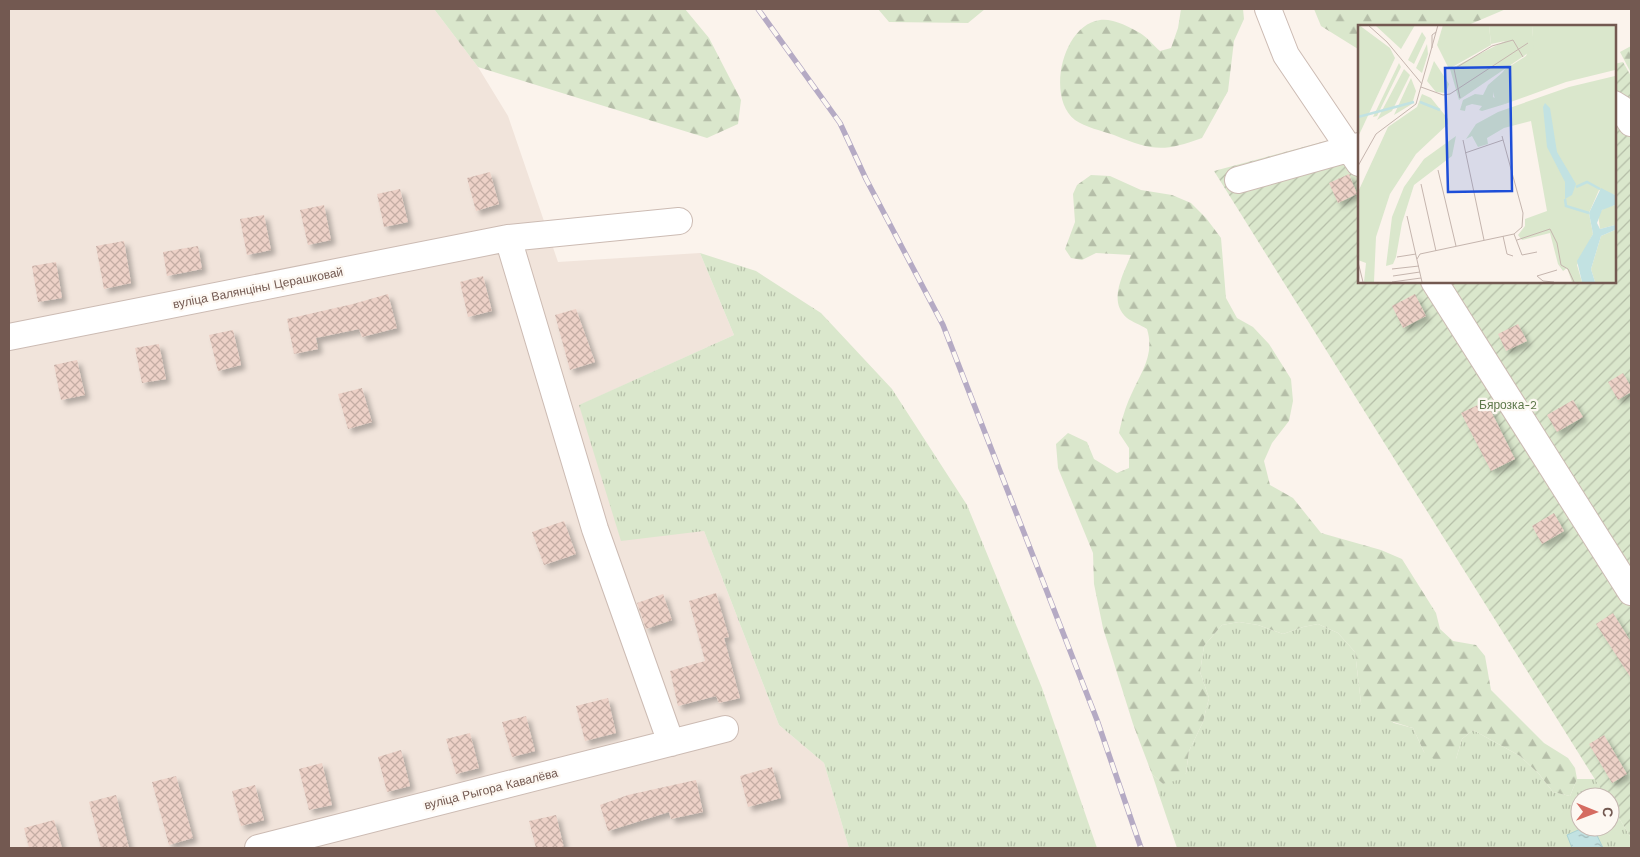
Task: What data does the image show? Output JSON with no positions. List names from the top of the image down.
{
  "streets": {
    "street": ["вуліца Валянціны Церашковай", "вуліца Рыгора Кавалёва"]
  },
  "parks": ["Бярозка-2"],
  "north": "right"
}
